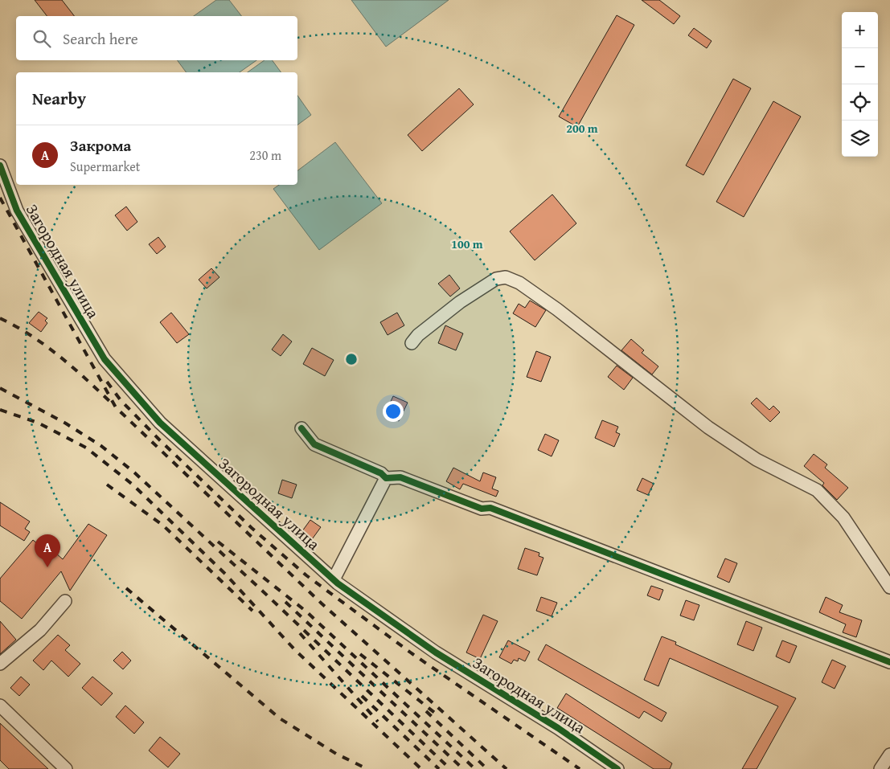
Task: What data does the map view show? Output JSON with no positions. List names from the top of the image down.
{
  "streets": {
    "street": ["Загородная улица"]
  },
  "page": {
    "map_buttons": ["+", "−"],
    "search": "Search here",
    "heading": "Nearby",
    "list": [
      {
        "mark": "A",
        "name": "Закрома",
        "note": "Supermarket",
        "value": "230 m"
      }
    ],
    "pins": "A"
  },
  "rings": ["200 m", "100 m"]
}
